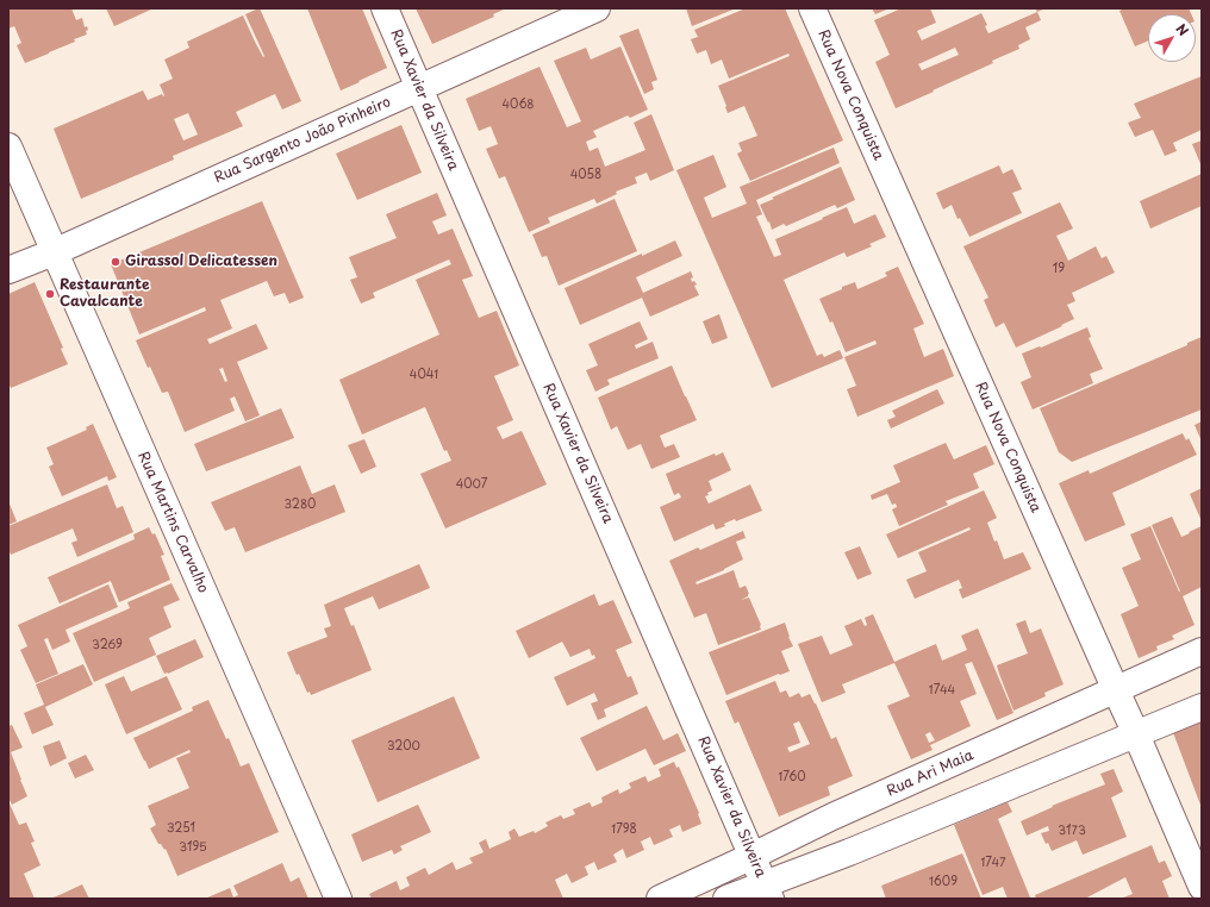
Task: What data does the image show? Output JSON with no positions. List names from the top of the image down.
{
  "streets": {
    "street": [
      "Rua Nova Conquista",
      "Rua Xavier da Silveira",
      "Rua Sargento João Pinheiro",
      "Rua Martins Carvalho",
      "Rua Ari Maia"
    ]
  },
  "crossings": [
    ["Rua Nova Conquista", "Rua Ari Maia"],
    ["Rua Xavier da Silveira", "Rua Sargento João Pinheiro"],
    ["Rua Xavier da Silveira", "Rua Ari Maia"],
    ["Rua Sargento João Pinheiro", "Rua Martins Carvalho"]
  ],
  "places": ["Girassol Delicatessen", "Restaurante Cavalcante"],
  "house_numbers": [
    "4068",
    "4058",
    "19",
    "4041",
    "4007",
    "3280",
    "3269",
    "1744",
    "3200",
    "1760",
    "3251",
    "1798",
    "3173",
    "3195",
    "1747",
    "1609"
  ],
  "north": "top right"
}
